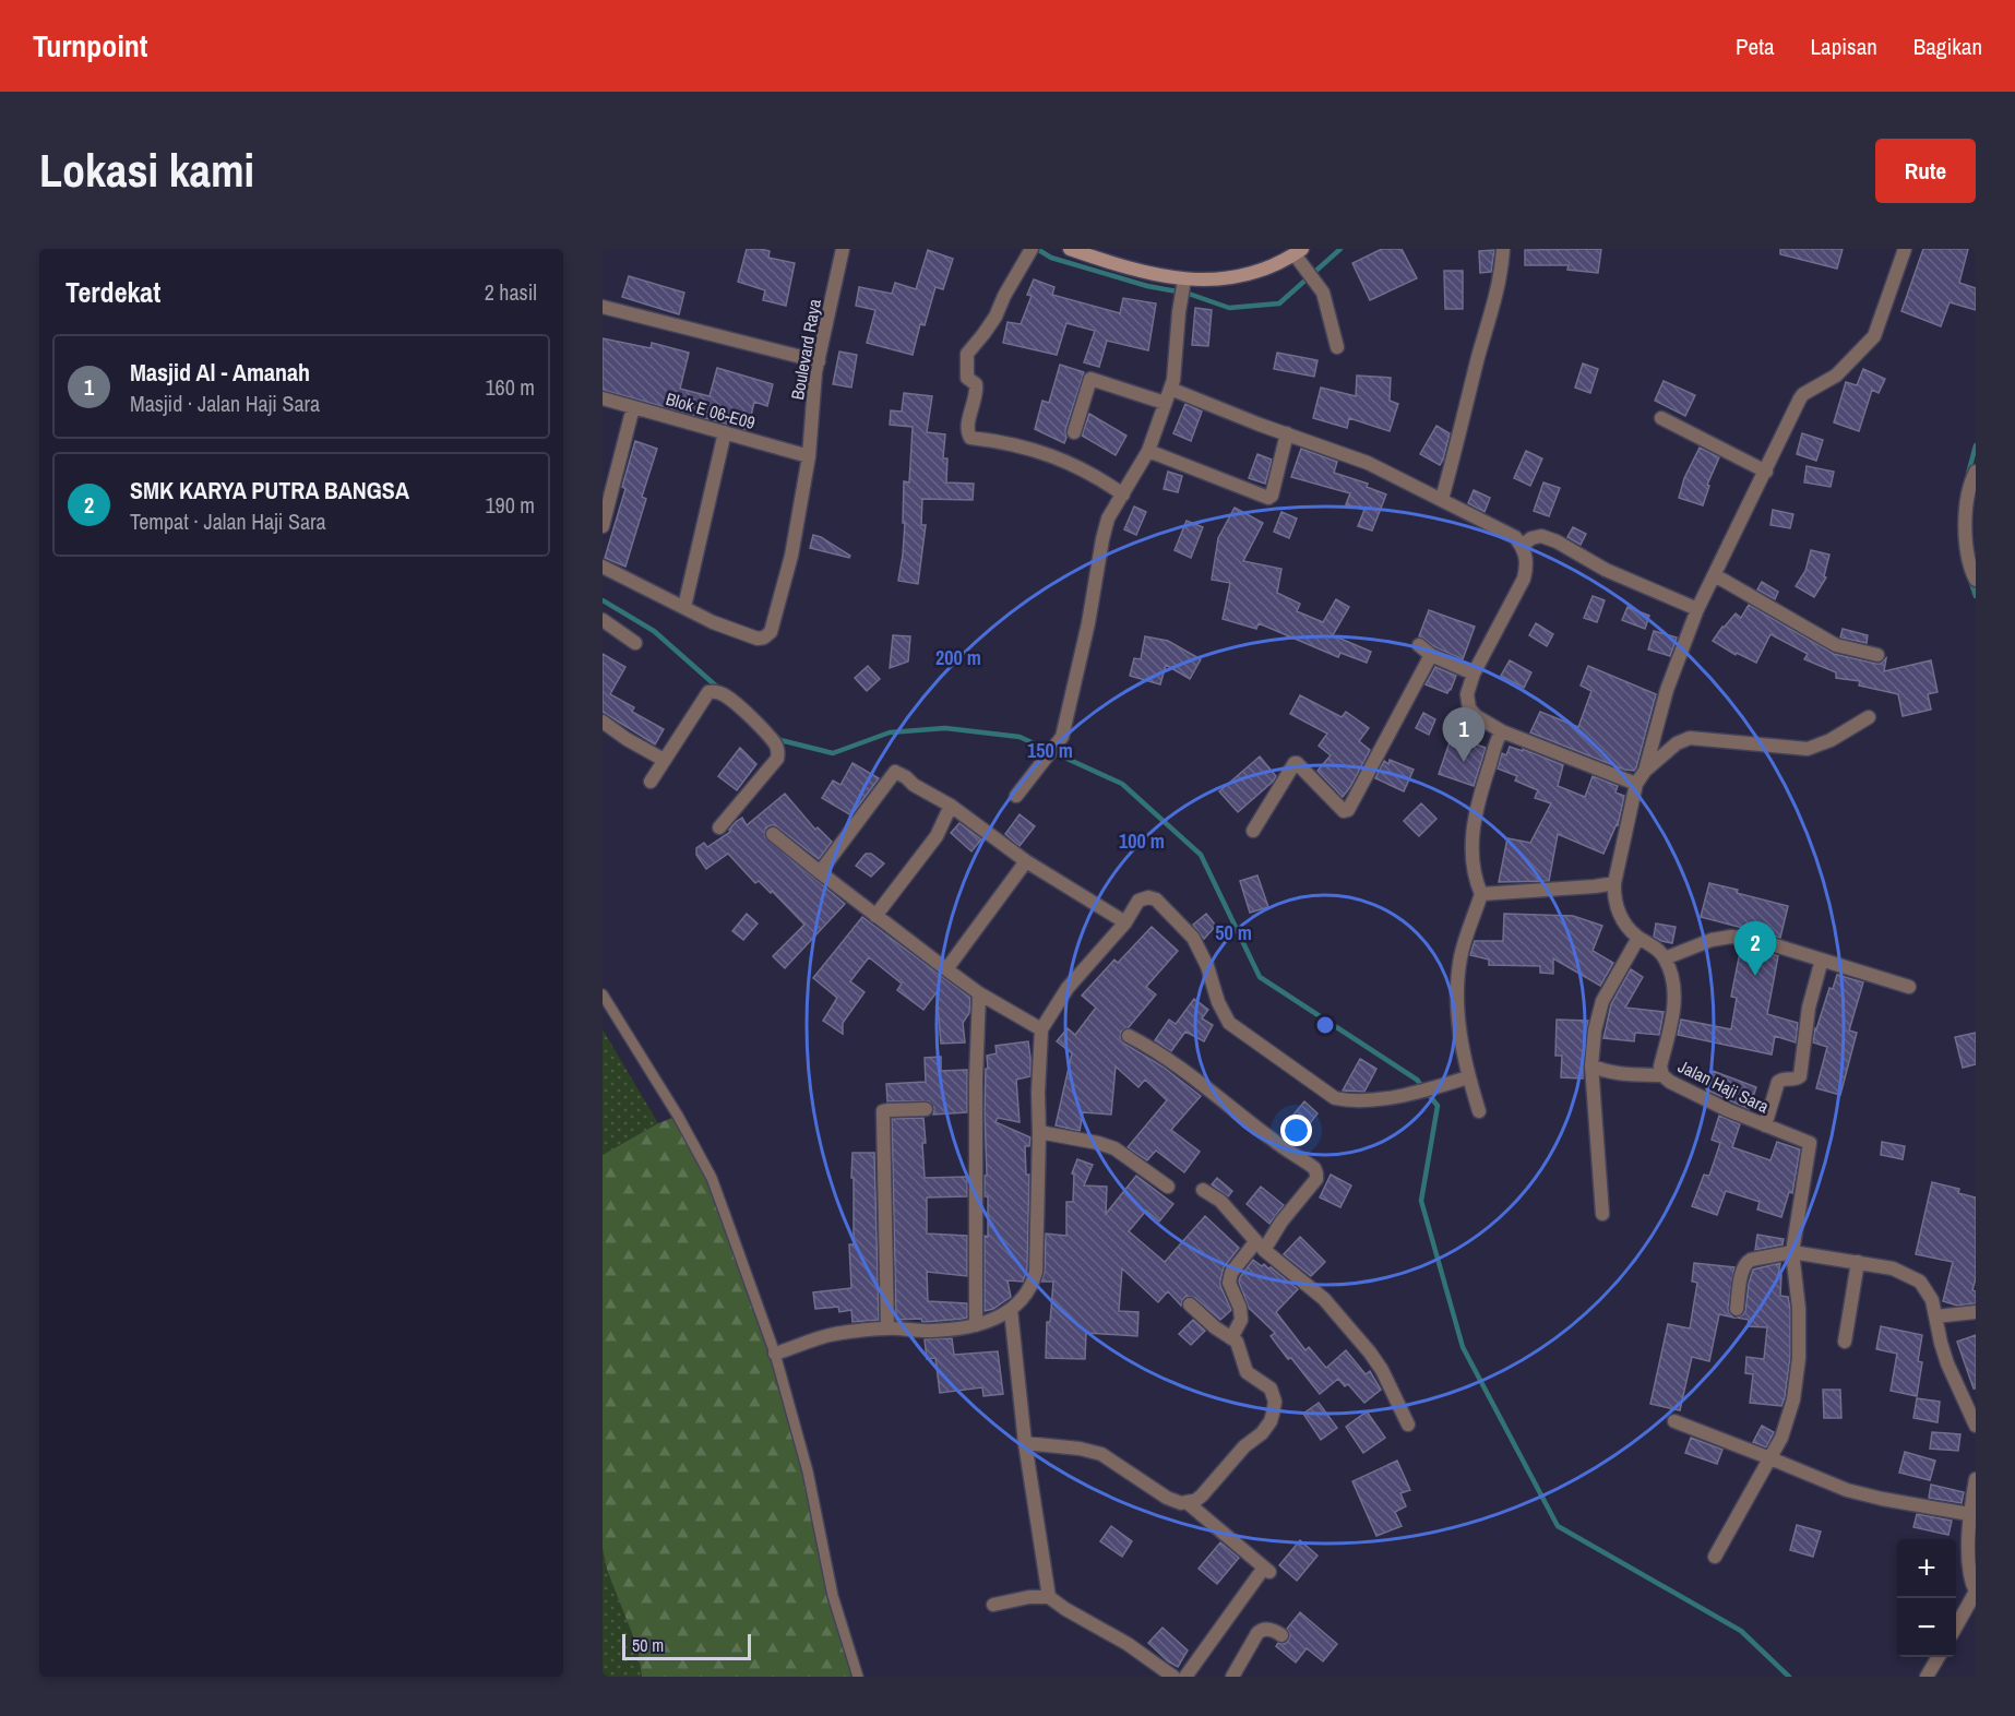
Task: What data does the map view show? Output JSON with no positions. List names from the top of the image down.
{
  "streets": {
    "street": ["Boulevard Raya", "Blok E 06-E09", "Jalan Haji Sara"]
  },
  "crossings": [
    ["Boulevard Raya", "Blok E 06-E09"]
  ],
  "scale_bar": "50 m",
  "page": {
    "header": "Turnpoint",
    "nav": ["Peta", "Lapisan", "Bagikan"],
    "buttons": "Rute",
    "title": "Lokasi kami",
    "heading": ["Terdekat", "2 hasil"],
    "list": [
      {
        "mark": "1",
        "name": "Masjid Al - Amanah",
        "note": "Masjid · Jalan Haji Sara",
        "value": "160 m"
      },
      {
        "mark": "2",
        "name": "SMK KARYA PUTRA BANGSA",
        "note": "Tempat · Jalan Haji Sara",
        "value": "190 m"
      }
    ],
    "pins": ["1", "2"],
    "map_buttons": ["+", "−"],
    "scale": "50 m"
  },
  "rings": [
    "200 m",
    "150 m",
    "100 m",
    "50 m"
  ]
}
